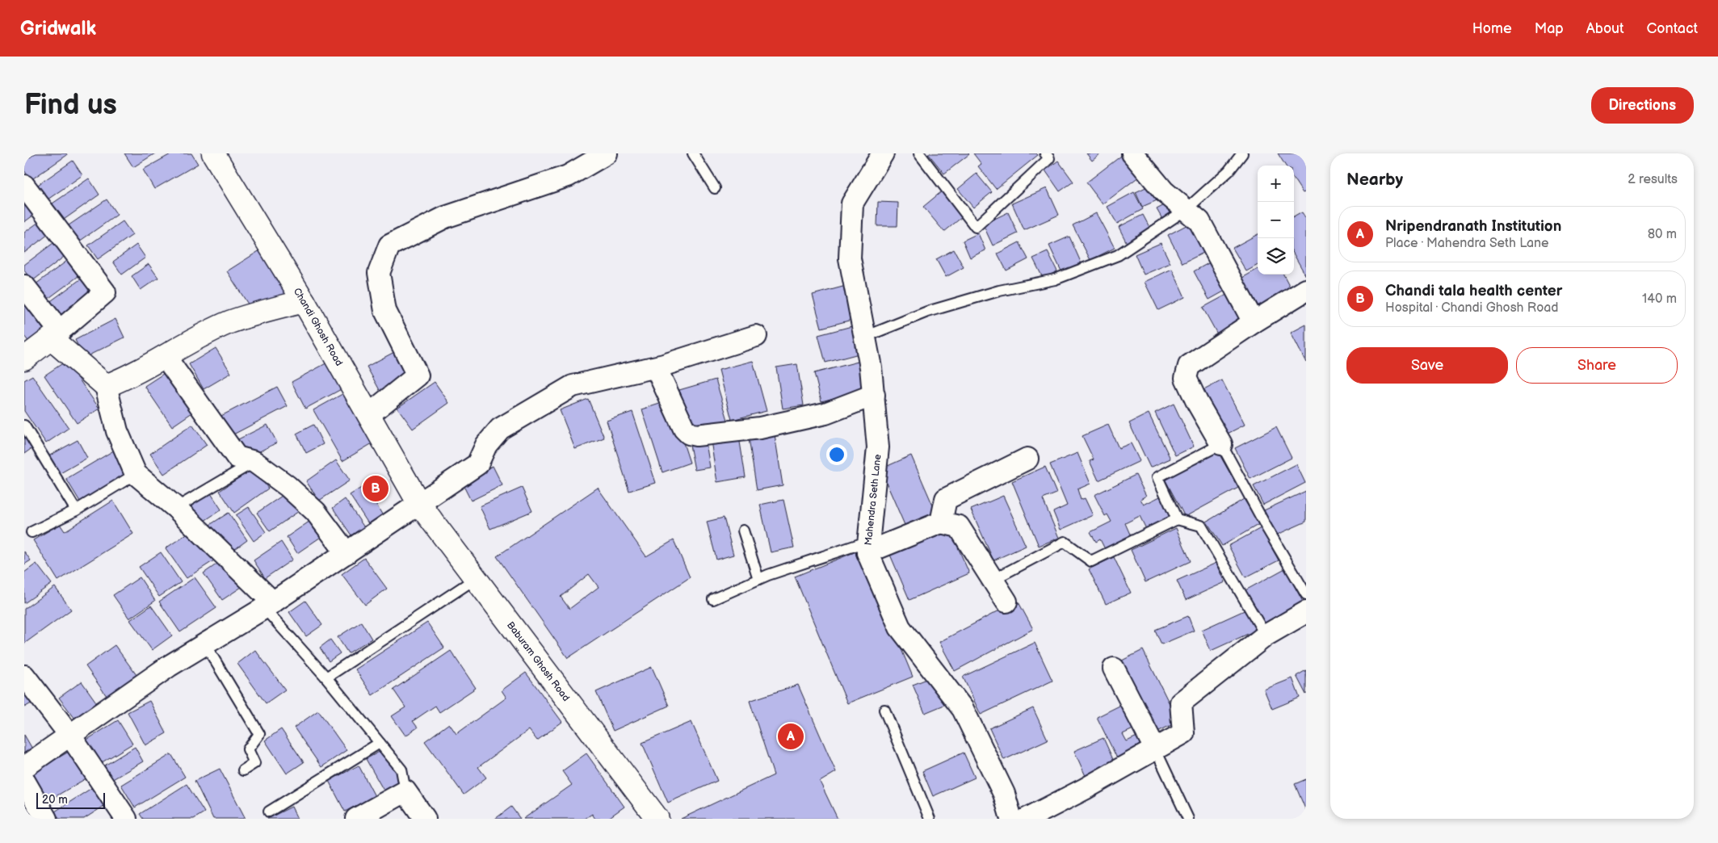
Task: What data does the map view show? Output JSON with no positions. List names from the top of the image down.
{
  "streets": {
    "street": ["Chandi Ghosh Road", "Mahendra Seth Lane", "Baburam Ghosh Road"]
  },
  "crossings": [
    ["Chandi Ghosh Road", "Baburam Ghosh Road"]
  ],
  "scale_bar": "20 m",
  "page": {
    "header": "Gridwalk",
    "nav": [
      "Home",
      "Map",
      "About",
      "Contact"
    ],
    "buttons": [
      "Directions",
      ["Save", "Share"]
    ],
    "title": "Find us",
    "heading": ["Nearby", "2 results"],
    "map_buttons": ["+", "−"],
    "list": [
      {
        "mark": "A",
        "name": "Nripendranath Institution",
        "note": "Place · Mahendra Seth Lane",
        "value": "80 m"
      },
      {
        "mark": "B",
        "name": "Chandi tala health center",
        "note": "Hospital · Chandi Ghosh Road",
        "value": "140 m"
      }
    ],
    "pins": ["B", "A"],
    "scale": "20 m"
  }
}
